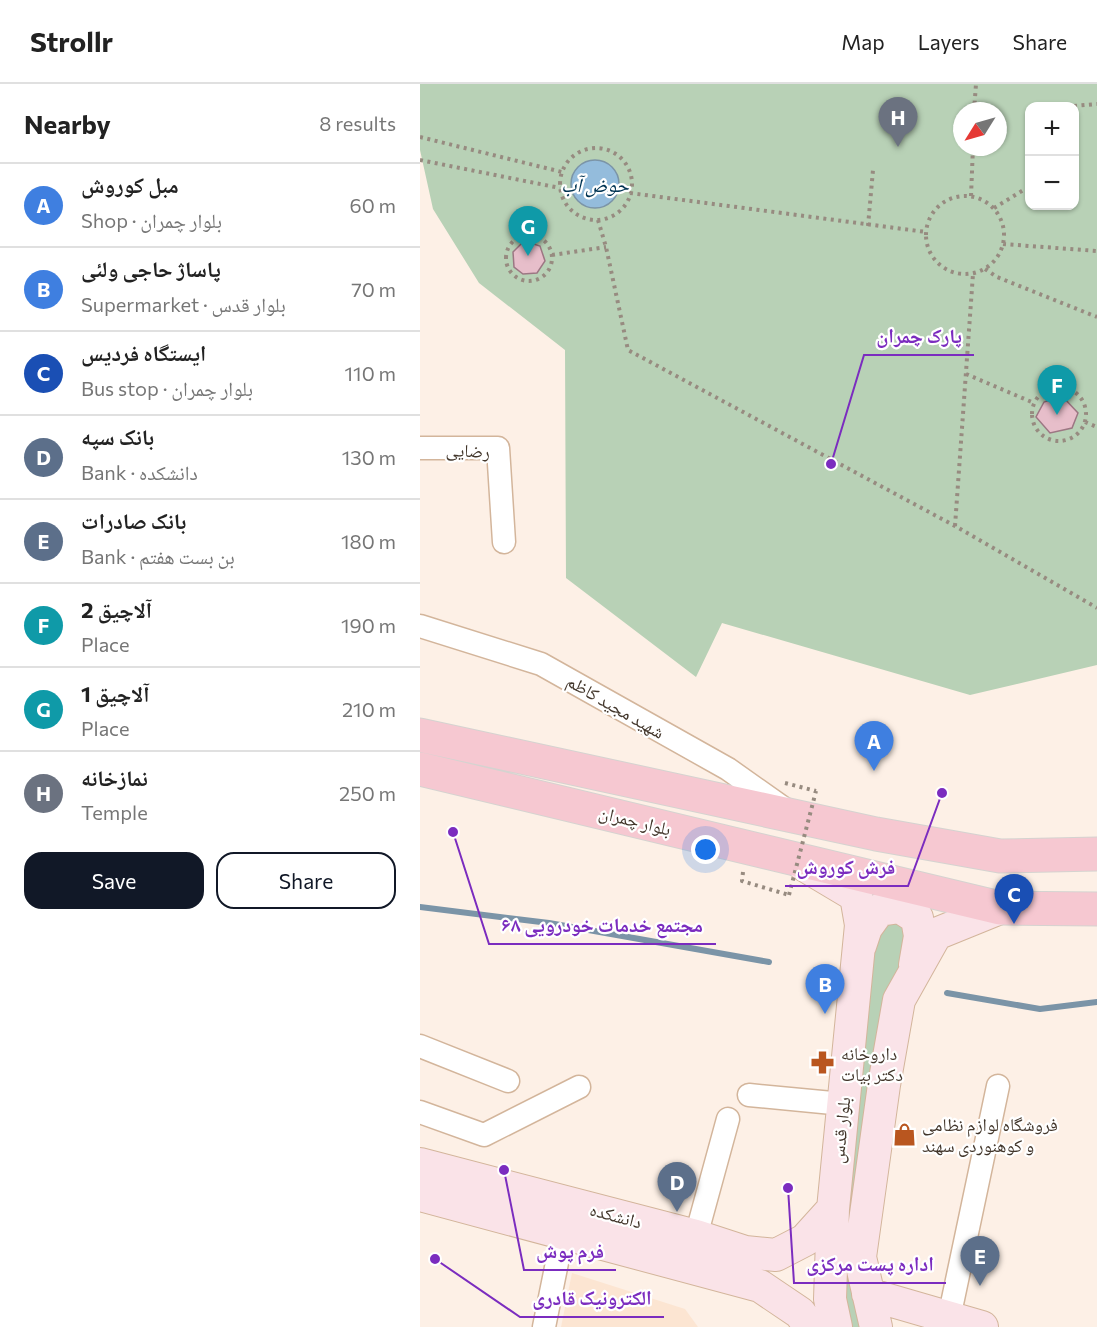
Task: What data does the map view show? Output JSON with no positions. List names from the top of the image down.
{
  "streets": {
    "main road": ["بلوار چمران", "بلوار قدس", "دانشکده"],
    "street": ["رضایی", "شهید مجید کاظم"]
  },
  "crossings": [
    ["شهید مجید کاظم", "بلوار چمران"],
    ["بلوار چمران", "بلوار قدس"],
    ["بلوار قدس", "دانشکده"]
  ],
  "water": ["حوض آب"],
  "places": {
    "other": [
      "پارک چمران",
      "فرش کوروش",
      "مجتمع خدمات خودرویی ۶۸",
      "فرم پوش",
      "اداره پست مرکزی",
      "الکترونیک قادری"
    ],
    "pharmacy": ["داروخانه دکتر بیات"],
    "shop": ["فروشگاه لوازم نظامی و کوهنوردی سهند"]
  },
  "north": "bottom left",
  "page": {
    "header": "Strollr",
    "nav": ["Map", "Layers", "Share"],
    "heading": ["Nearby", "8 results"],
    "pins": [
      "H",
      "G",
      "F",
      "A",
      "C",
      "B",
      "D",
      "E"
    ],
    "map_buttons": ["+", "−"],
    "list": [
      {
        "mark": "A",
        "name": "مبل کوروش",
        "note": "Shop · بلوار چمران",
        "value": "60 m"
      },
      {
        "mark": "B",
        "name": "پاساژ حاجی ولئی",
        "note": "Supermarket · بلوار قدس",
        "value": "70 m"
      },
      {
        "mark": "C",
        "name": "ایستگاه فردیس",
        "note": "Bus stop · بلوار چمران",
        "value": "110 m"
      },
      {
        "mark": "D",
        "name": "بانک سپه",
        "note": "Bank · دانشکده",
        "value": "130 m"
      },
      {
        "mark": "E",
        "name": "بانک صادرات",
        "note": "Bank · بن بست هفتم",
        "value": "180 m"
      },
      {
        "mark": "F",
        "name": "آلاچیق 2",
        "note": "Place",
        "value": "190 m"
      },
      {
        "mark": "G",
        "name": "آلاچیق 1",
        "note": "Place",
        "value": "210 m"
      },
      {
        "mark": "H",
        "name": "نمازخانه",
        "note": "Temple",
        "value": "250 m"
      }
    ],
    "buttons": ["Save", "Share"]
  }
}
